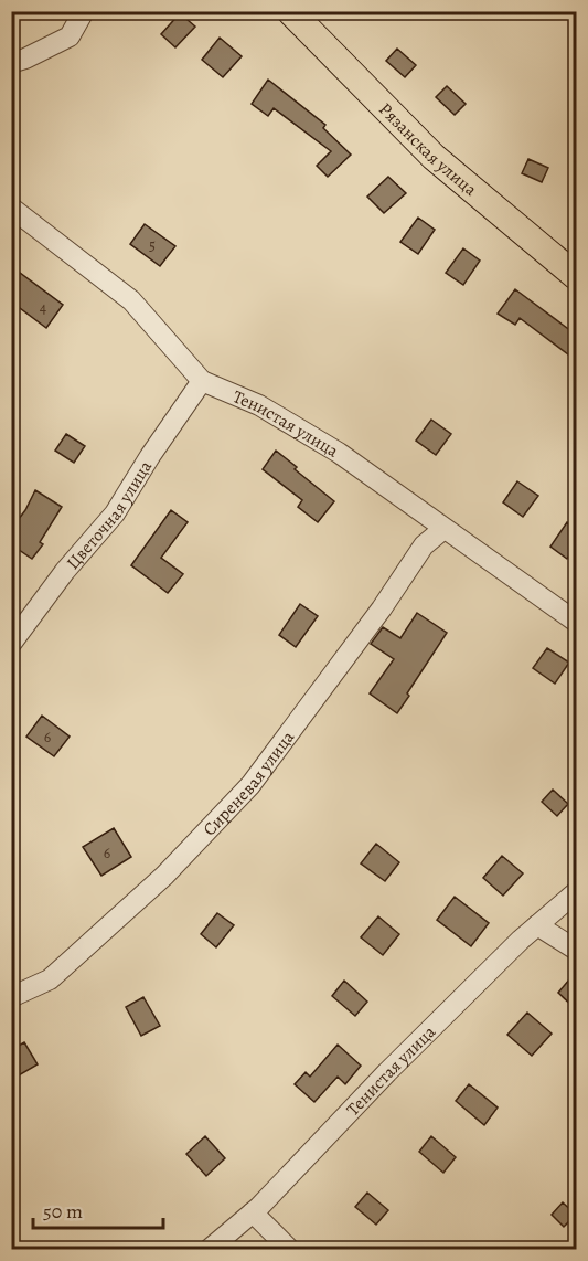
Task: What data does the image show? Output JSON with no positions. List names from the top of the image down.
{
  "streets": {
    "main road": ["Рязанская улица"],
    "street": ["Тенистая улица", "Цветочная улица", "Сиреневая улица"]
  },
  "crossings": [
    ["Тенистая улица", "Цветочная улица"],
    ["Тенистая улица", "Сиреневая улица"]
  ],
  "house_numbers": [
    "5",
    "4",
    "6",
    "6"
  ],
  "scale_bar": "50 m"
}
